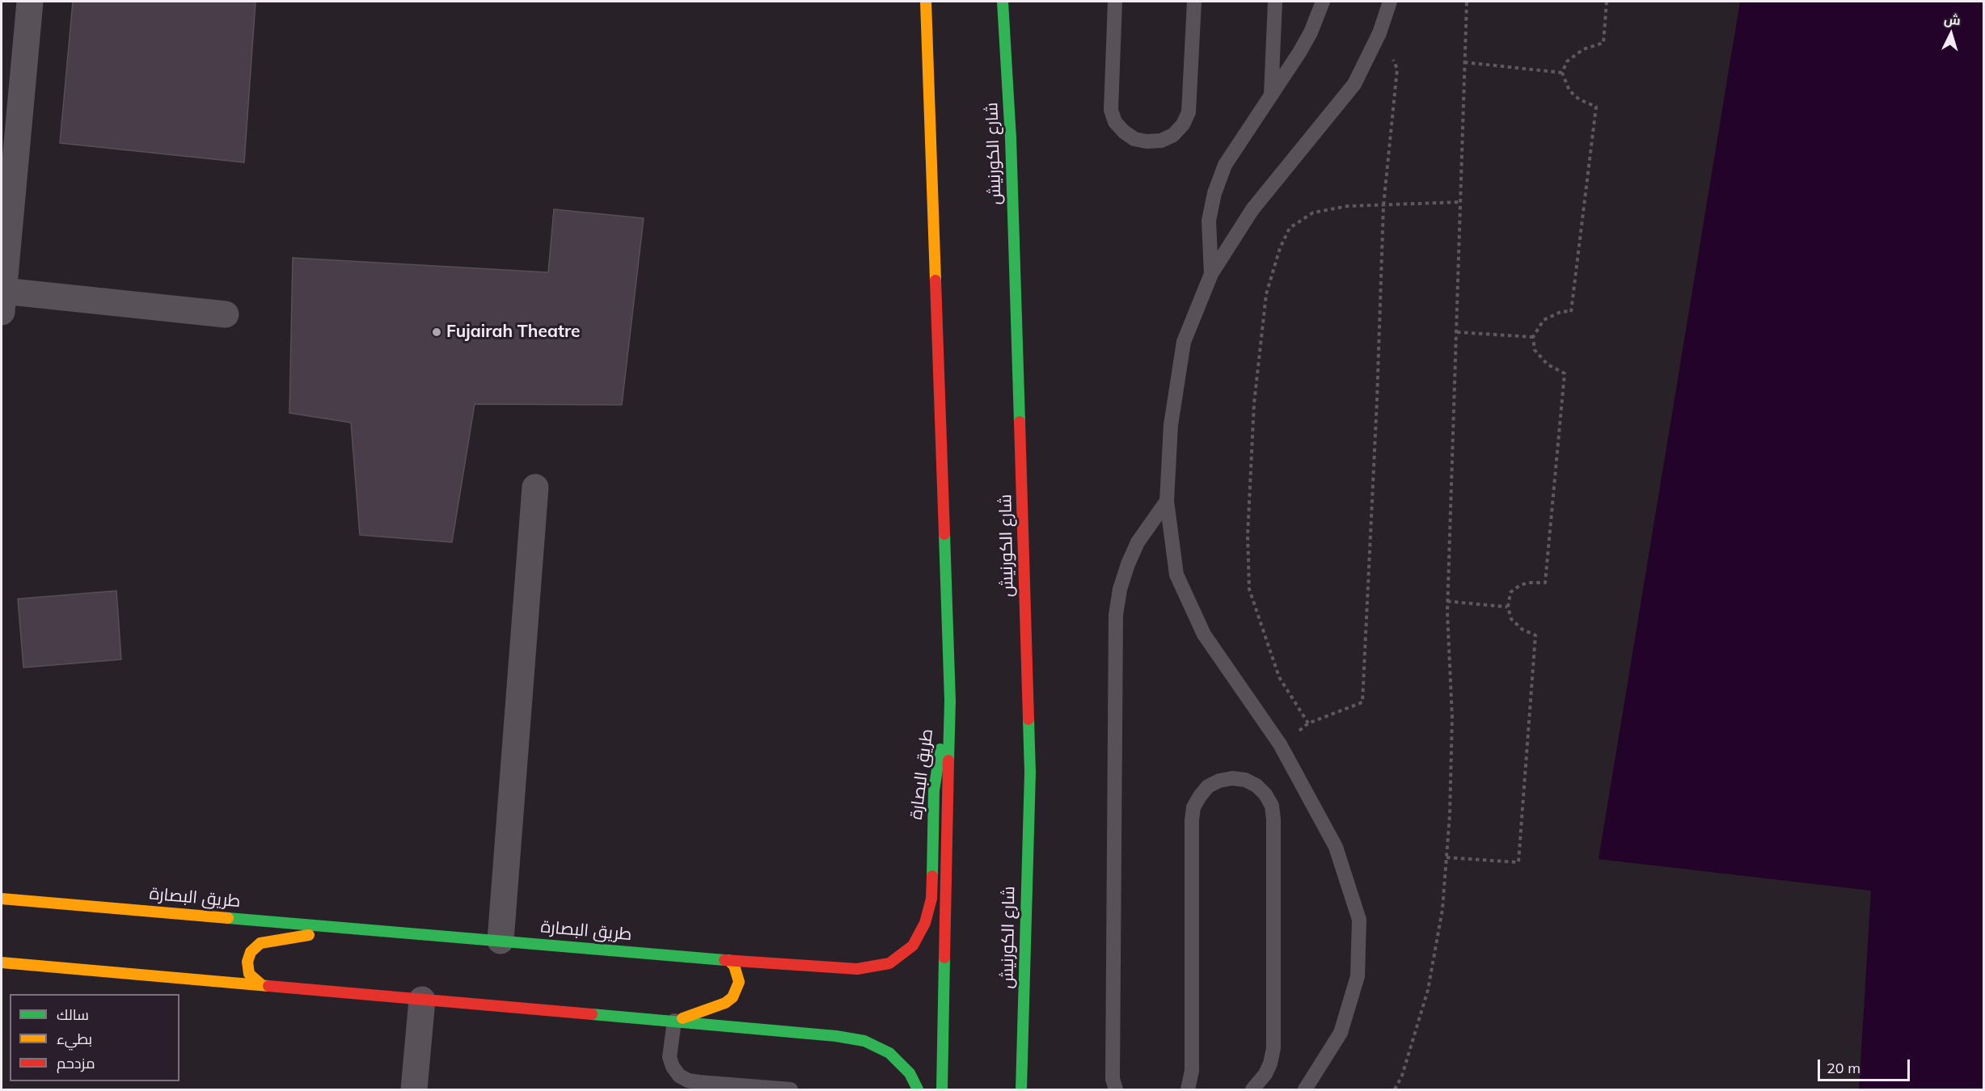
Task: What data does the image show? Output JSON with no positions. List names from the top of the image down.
{
  "streets": {
    "main road": ["شارع الكورنيش", "طريق البصارة"]
  },
  "places": ["Fujairah Theatre"],
  "legend": ["سالك", "بطيء", "مزدحم"],
  "scale_bar": "20 m",
  "north": "top"
}
